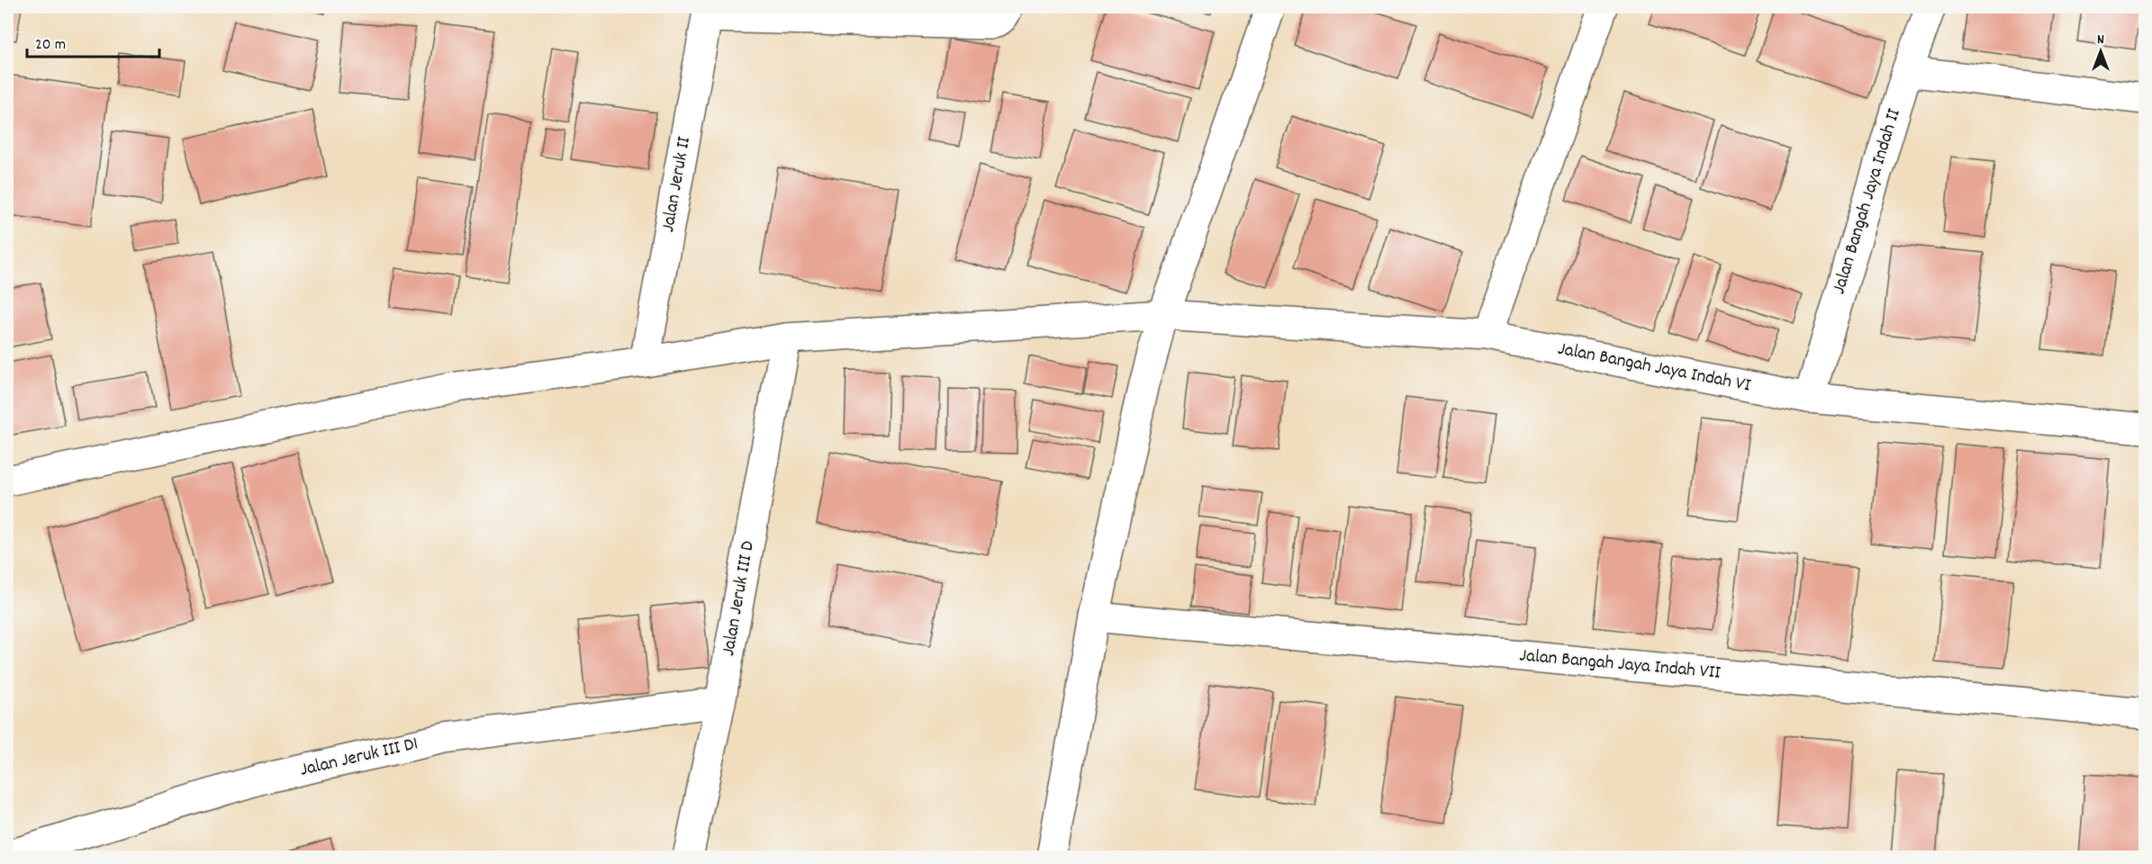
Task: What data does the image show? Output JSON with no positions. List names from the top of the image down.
{
  "streets": {
    "street": [
      "Jalan Jeruk II",
      "Jalan Bangah Jaya Indah II",
      "Jalan Bangah Jaya Indah VI",
      "Jalan Jeruk III D",
      "Jalan Bangah Jaya Indah VII",
      "Jalan Jeruk III D1"
    ]
  },
  "crossings": [
    ["Jalan Jeruk II", "Jalan Bangah Jaya Indah VI"],
    ["Jalan Bangah Jaya Indah II", "Jalan Bangah Jaya Indah VI"],
    ["Jalan Bangah Jaya Indah VI", "Jalan Jeruk III D"],
    ["Jalan Jeruk III D", "Jalan Jeruk III D1"]
  ],
  "scale_bar": "20 m",
  "north": "top"
}
